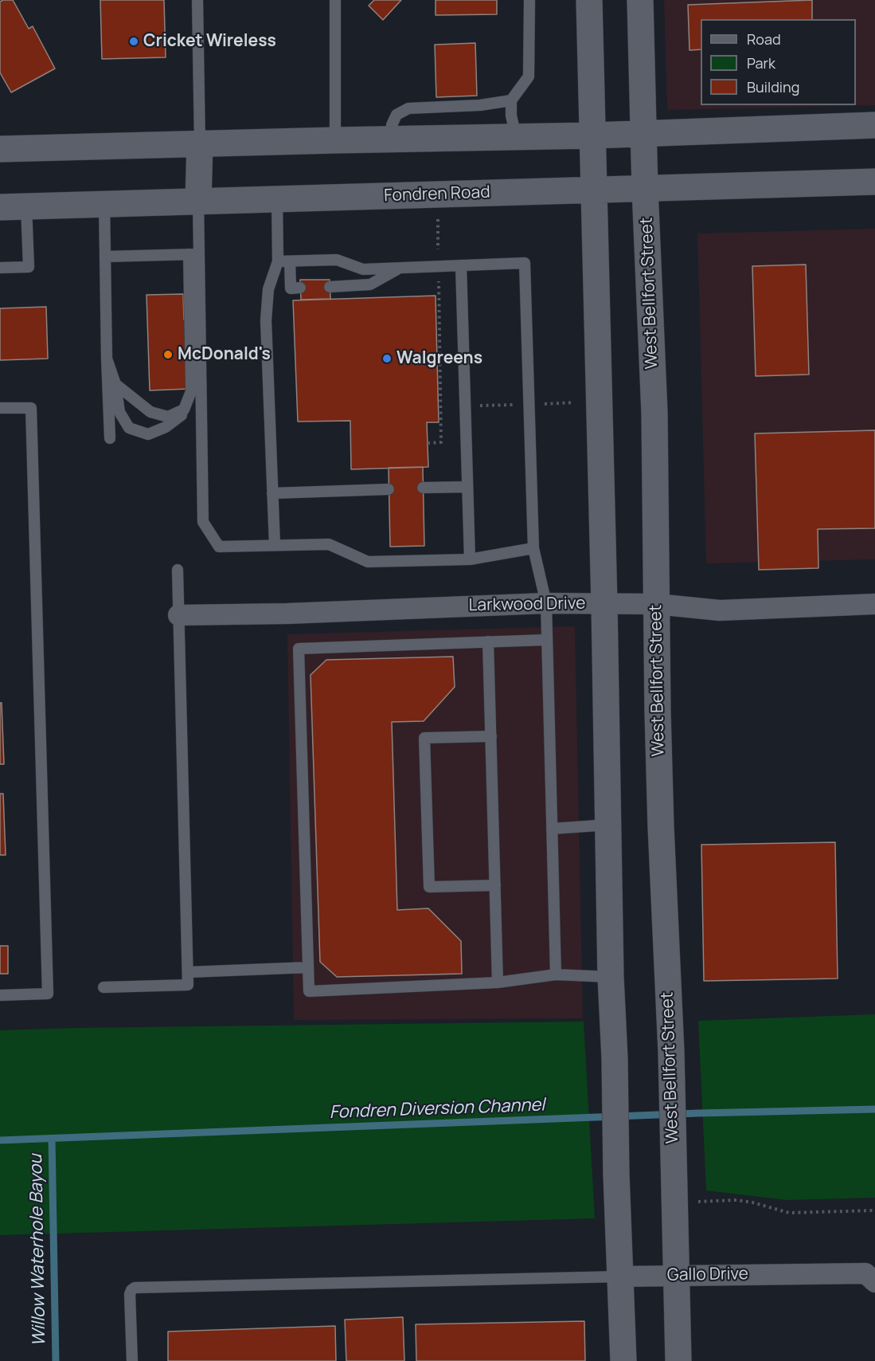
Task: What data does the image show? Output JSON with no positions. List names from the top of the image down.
{
  "streets": {
    "main road": ["Fondren Road", "West Bellfort Street"],
    "street": ["Larkwood Drive", "Gallo Drive"]
  },
  "crossings": [
    ["Fondren Road", "West Bellfort Street"],
    ["West Bellfort Street", "Larkwood Drive"],
    ["West Bellfort Street", "Gallo Drive"]
  ],
  "water": ["Fondren Diversion Channel", "Willow Waterhole Bayou"],
  "places": ["Cricket Wireless", "McDonald's", "Walgreens"],
  "legend": ["Road", "Park", "Building"]
}
